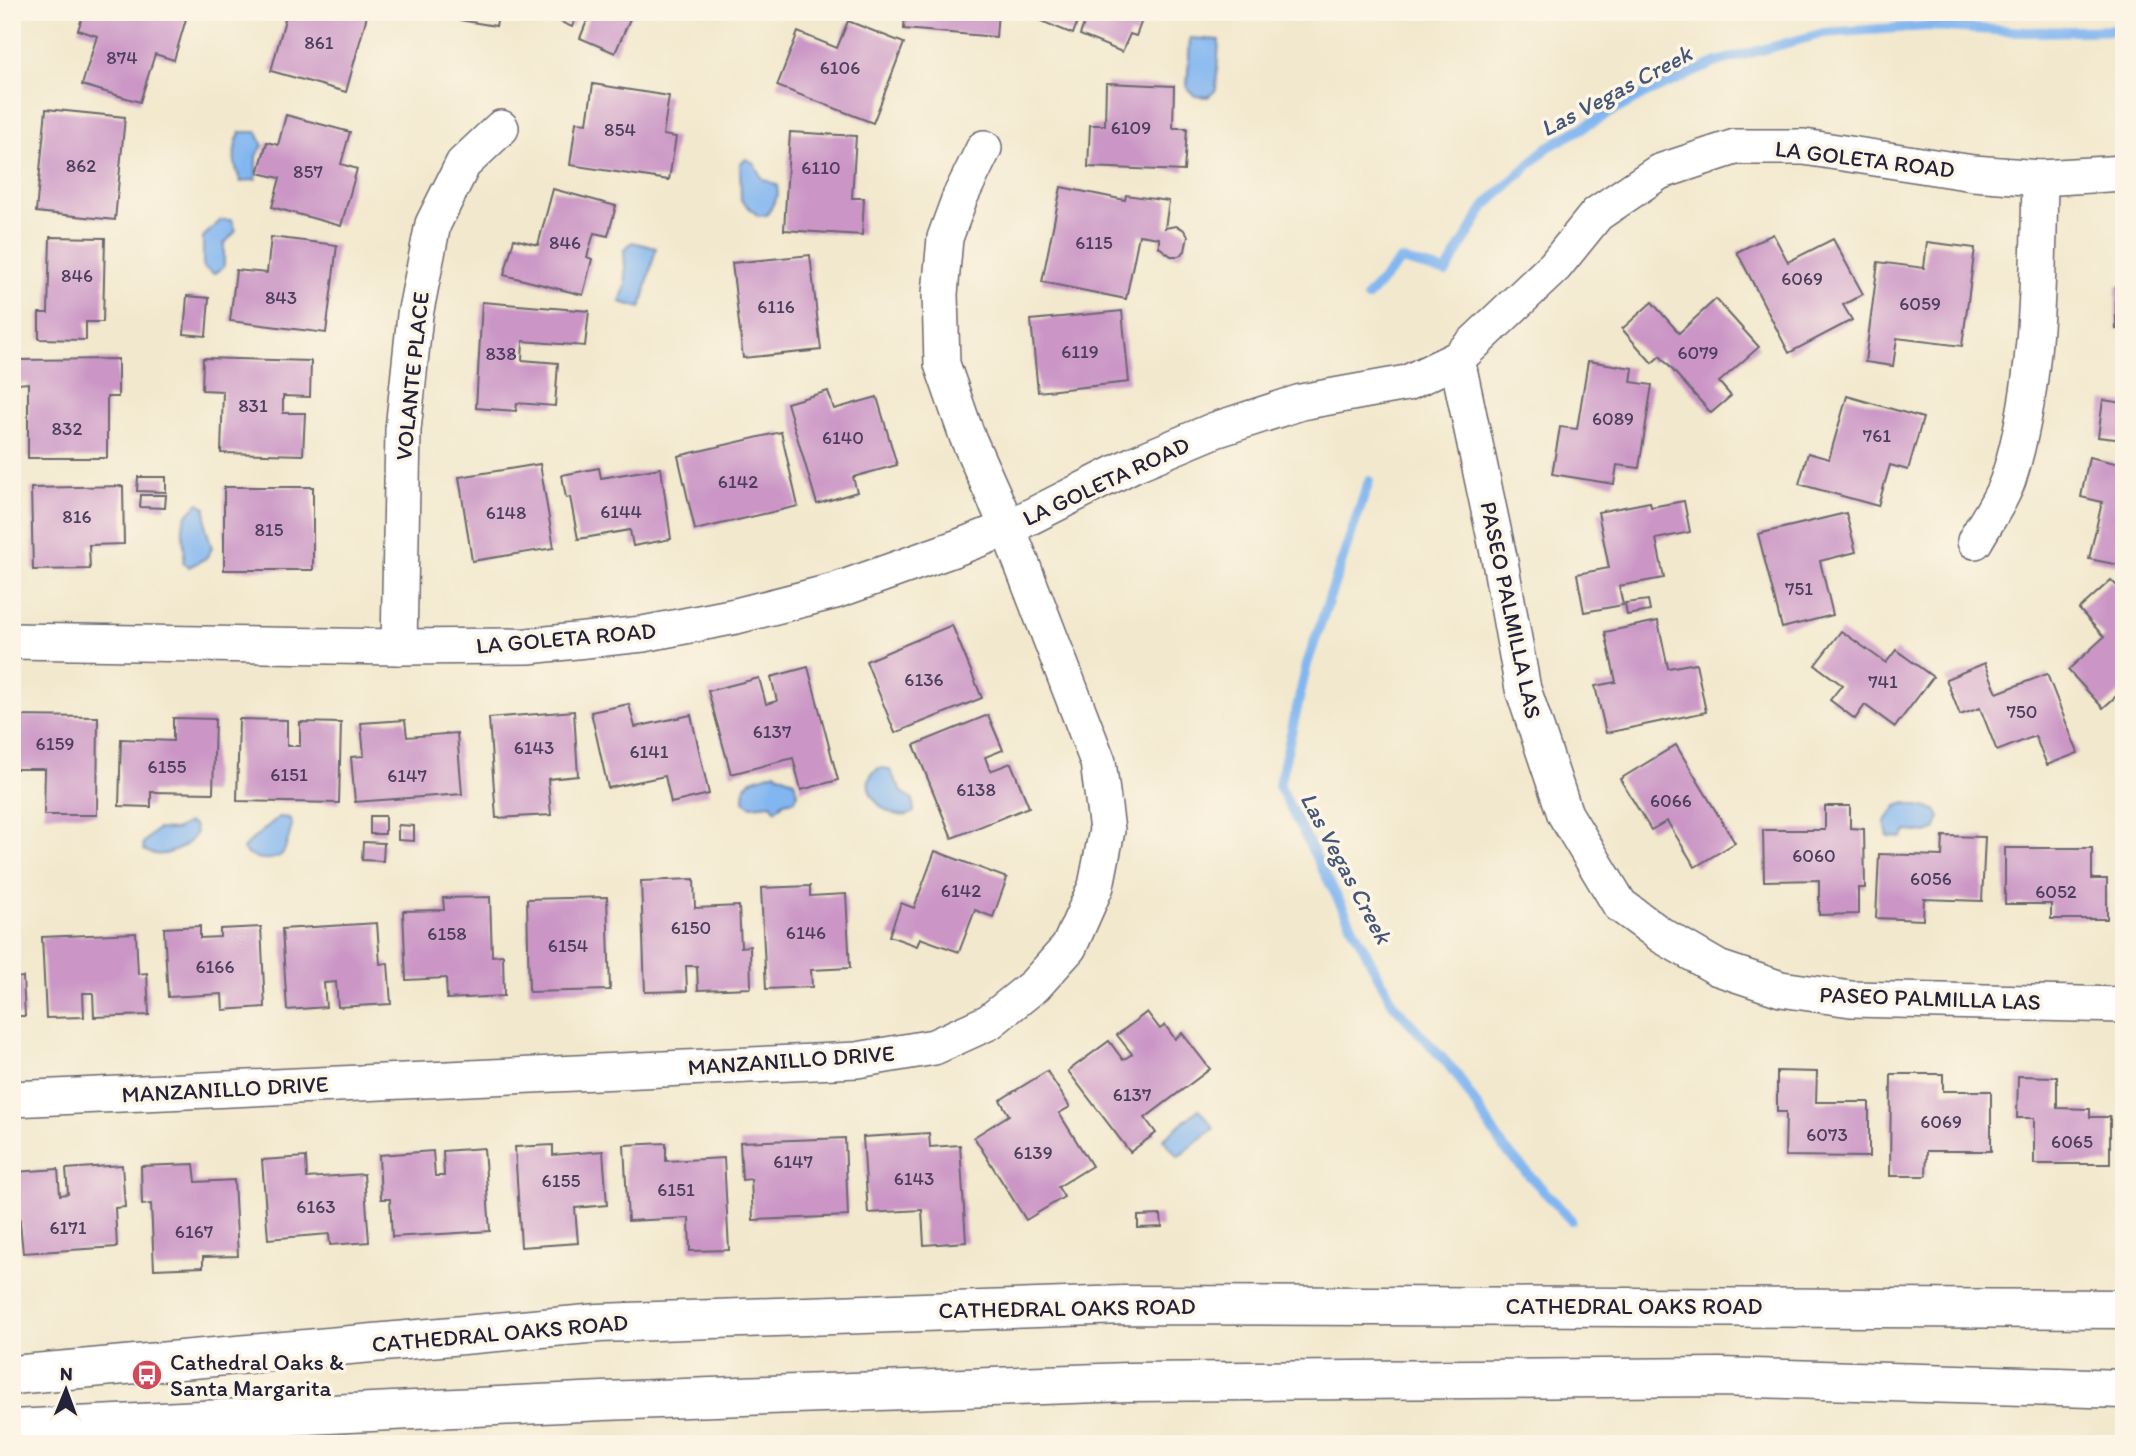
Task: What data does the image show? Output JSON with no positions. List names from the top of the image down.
{
  "streets": {
    "main road": ["CATHEDRAL OAKS ROAD"],
    "street": [
      "LA GOLETA ROAD",
      "VOLANTE PLACE",
      "PASEO PALMILLA LAS",
      "MANZANILLO DRIVE"
    ]
  },
  "crossings": [
    ["LA GOLETA ROAD", "VOLANTE PLACE"],
    ["LA GOLETA ROAD", "PASEO PALMILLA LAS"],
    ["LA GOLETA ROAD", "MANZANILLO DRIVE"]
  ],
  "water": ["Las Vegas Creek"],
  "places": {
    "bus stop": ["Cathedral Oaks & Santa Margarita"]
  },
  "house_numbers": [
    "861",
    "874",
    "6106",
    "6109",
    "854",
    "862",
    "6110",
    "857",
    "846",
    "6115",
    "846",
    "6069",
    "843",
    "6059",
    "6116",
    "6119",
    "6079",
    "838",
    "831",
    "6089",
    "832",
    "761",
    "6140",
    "6142",
    "6144",
    "6148",
    "816",
    "815",
    "751",
    "6136",
    "741",
    "750",
    "6137",
    "6159",
    "6143",
    "6141",
    "6155",
    "6151",
    "6147",
    "6138",
    "6066",
    "6060",
    "6056",
    "6142",
    "6052",
    "6150",
    "6146",
    "6158",
    "6154",
    "6166",
    "6137",
    "6069",
    "6073",
    "6065",
    "6139",
    "6147",
    "6143",
    "6155",
    "6151",
    "6163",
    "6171",
    "6167"
  ],
  "north": "top"
}
